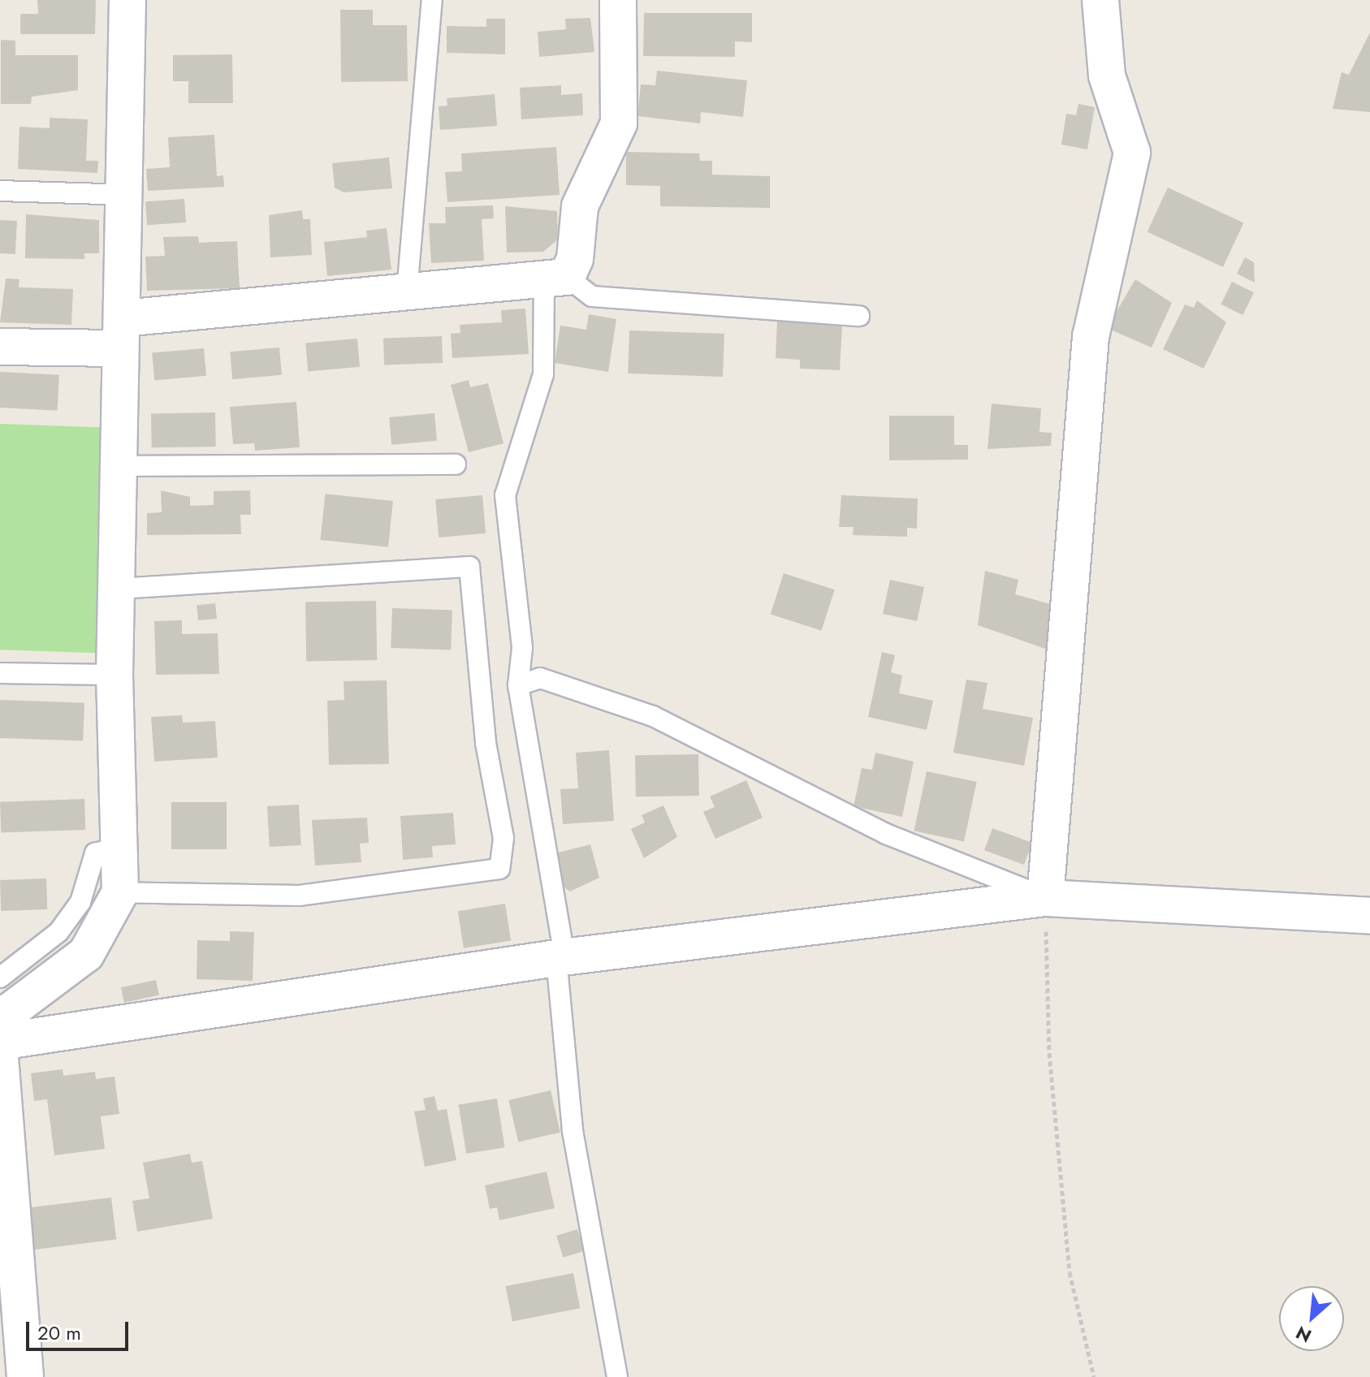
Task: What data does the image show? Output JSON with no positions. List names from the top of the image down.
{
  "scale_bar": "20 m",
  "north": "bottom left"
}
